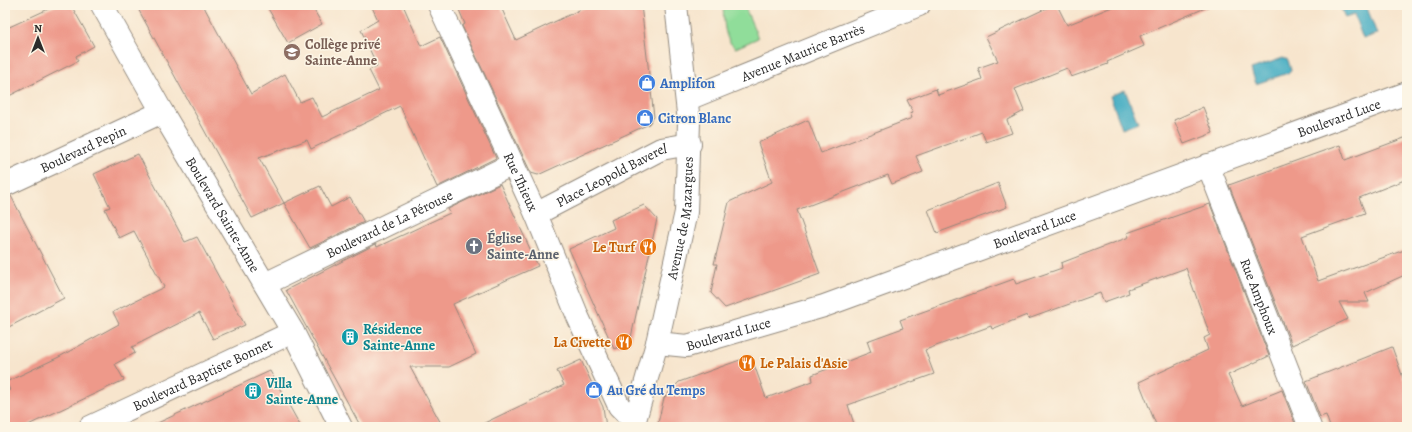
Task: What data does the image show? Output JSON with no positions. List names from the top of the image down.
{
  "streets": {
    "street": [
      "Avenue Maurice Barrès",
      "Boulevard Luce",
      "Boulevard Pepin",
      "Place Leopold Baverel",
      "Rue Thieux",
      "Boulevard Sainte-Anne",
      "Avenue de Mazargues",
      "Boulevard de La Pérouse",
      "Rue Amphoux",
      "Boulevard Baptiste Bonnet"
    ]
  },
  "crossings": [
    ["Avenue Maurice Barrès", "Avenue de Mazargues"],
    ["Boulevard Luce", "Avenue de Mazargues"],
    ["Boulevard Luce", "Rue Amphoux"],
    ["Boulevard Pepin", "Boulevard Sainte-Anne"],
    ["Place Leopold Baverel", "Rue Thieux"],
    ["Place Leopold Baverel", "Avenue de Mazargues"],
    ["Rue Thieux", "Avenue de Mazargues"],
    ["Rue Thieux", "Boulevard de La Pérouse"],
    ["Boulevard Sainte-Anne", "Boulevard de La Pérouse"],
    ["Boulevard Sainte-Anne", "Boulevard Baptiste Bonnet"]
  ],
  "places": {
    "school or university": ["Collège privé Sainte-Anne"],
    "shop": ["Amplifon", "Citron Blanc", "Au Gré du Temps"],
    "church": ["Église Sainte-Anne"],
    "restaurant": ["Le Turf", "La Civette", "Le Palais d'Asie"],
    "building": ["Résidence Sainte-Anne", "Villa Sainte-Anne"]
  },
  "north": "top"
}
